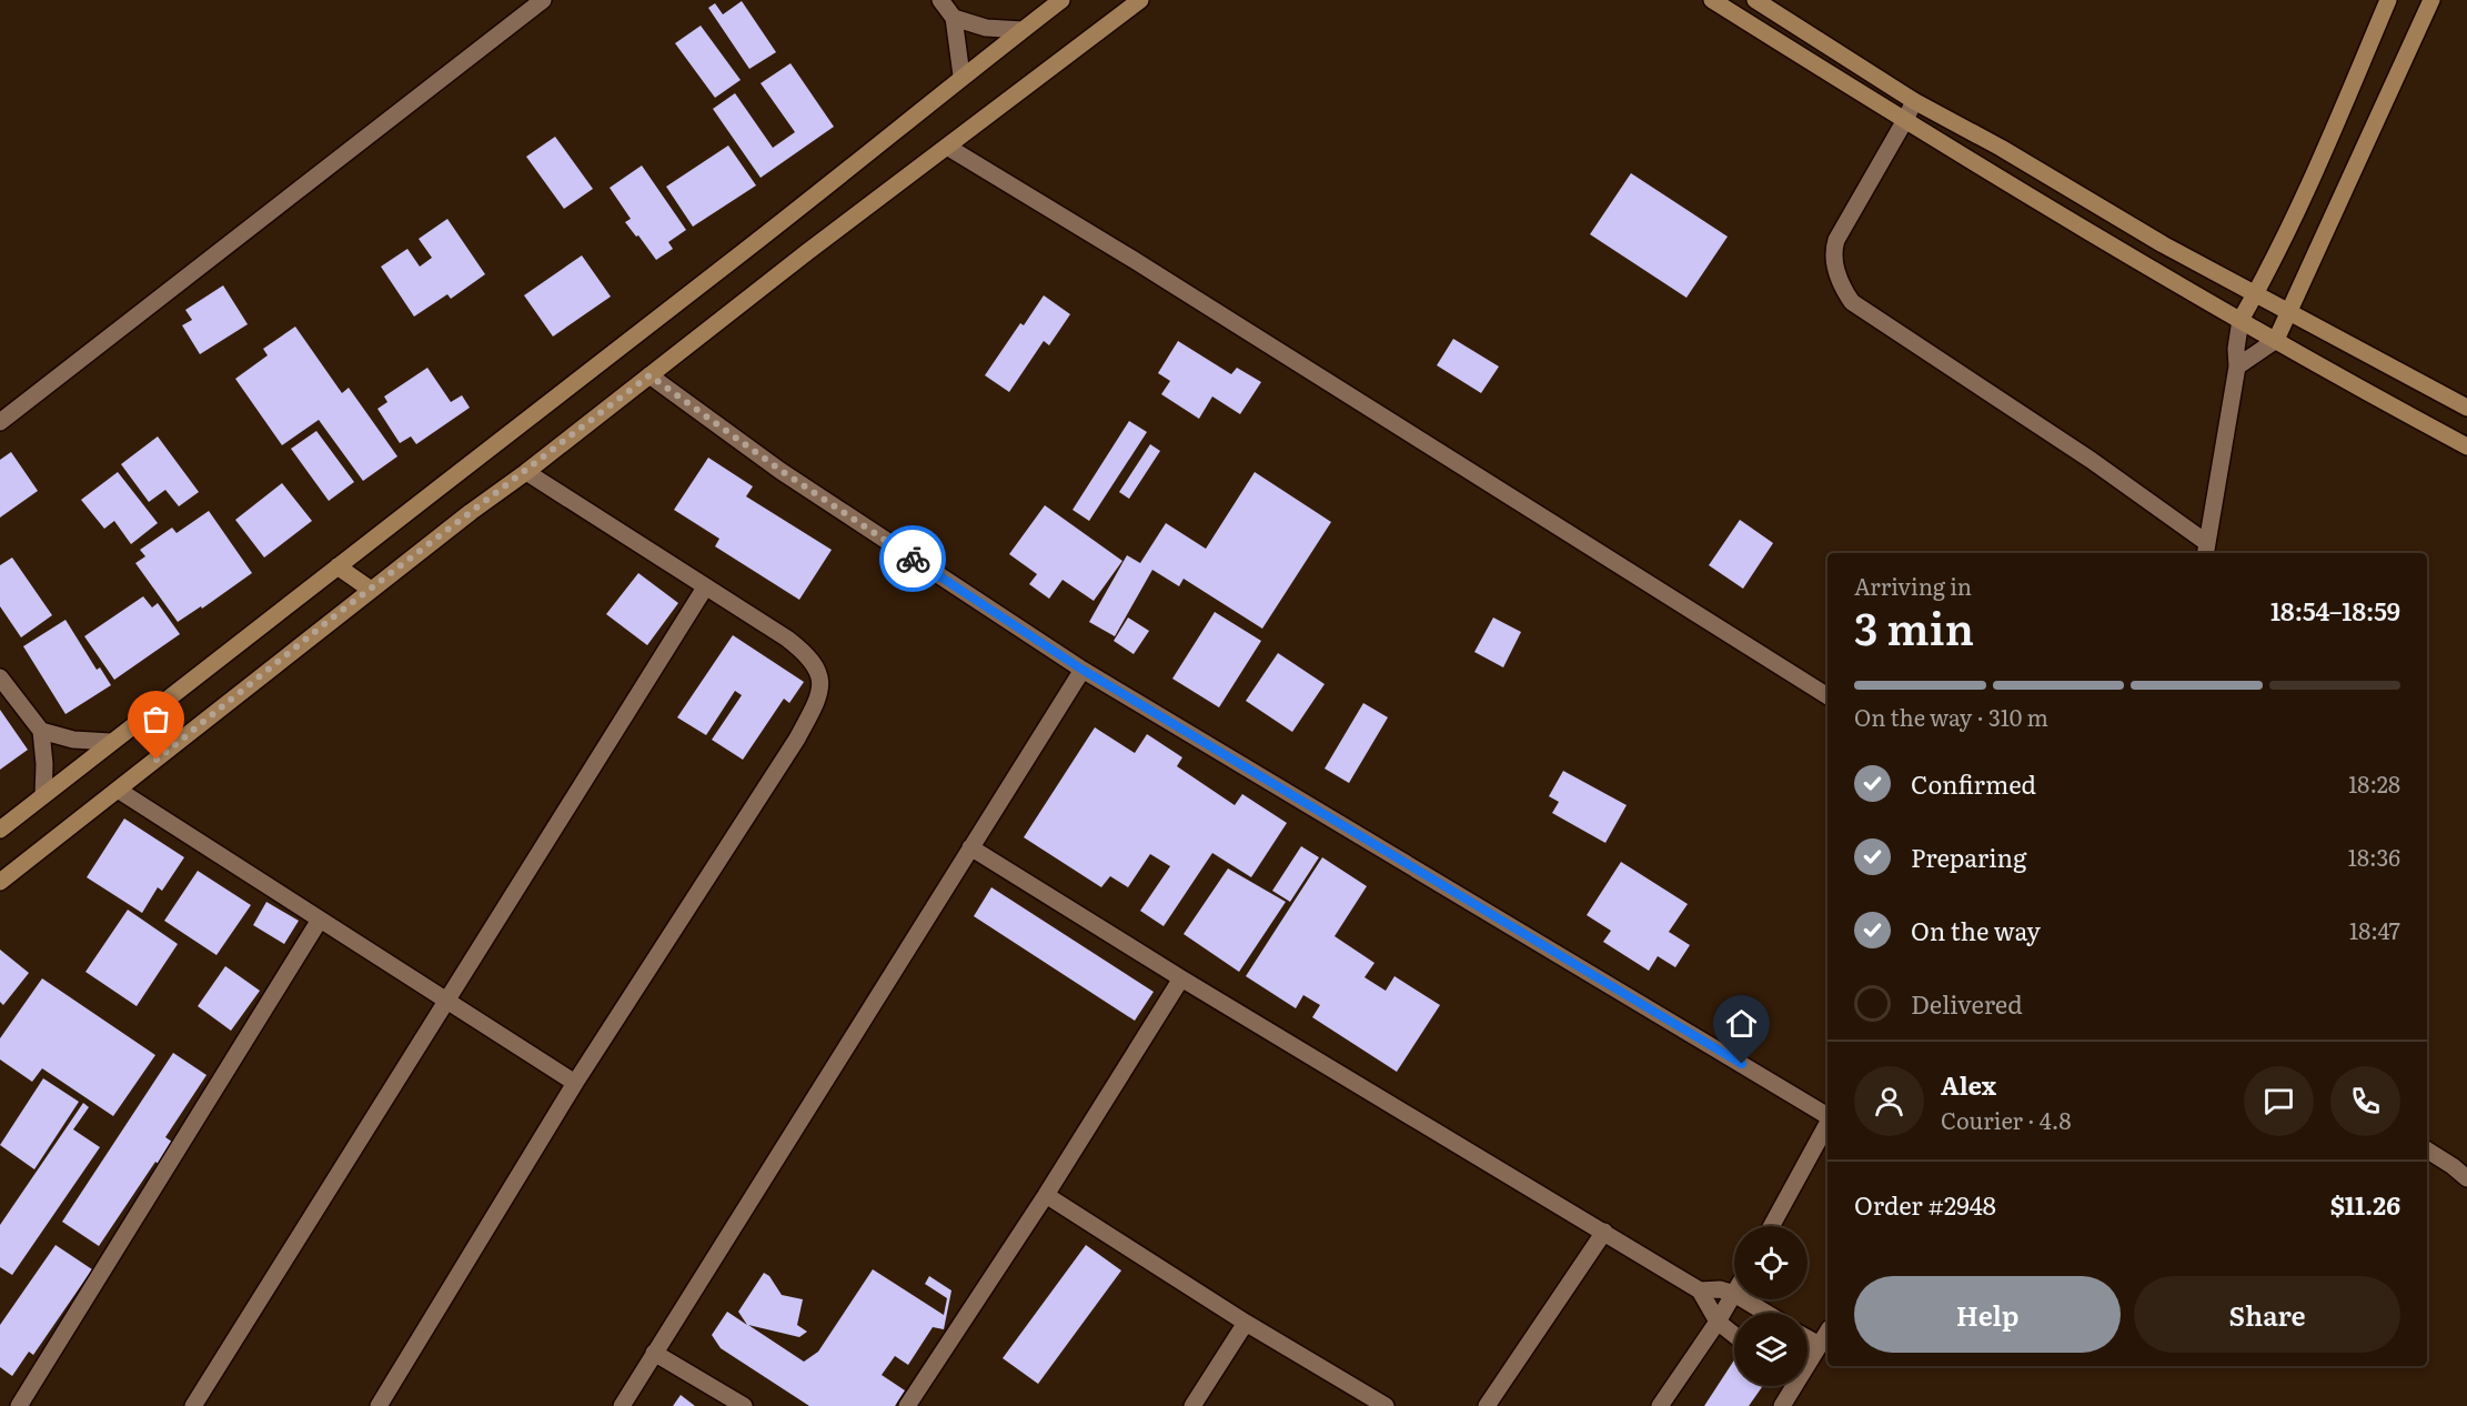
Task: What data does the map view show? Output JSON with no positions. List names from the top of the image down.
{
  "page": {
    "heading": ["3 min", "Arriving in", "18:54–18:59"],
    "panel": [
      "Alex",
      "Courier · 4.8",
      "Order #2948",
      "$11.26"
    ],
    "bar": "On the way · 310 m",
    "list": [
      ["Confirmed", "18:28"],
      ["Preparing", "18:36"],
      ["On the way", "18:47"],
      "Delivered"
    ],
    "buttons": ["Help", "Share"]
  }
}
